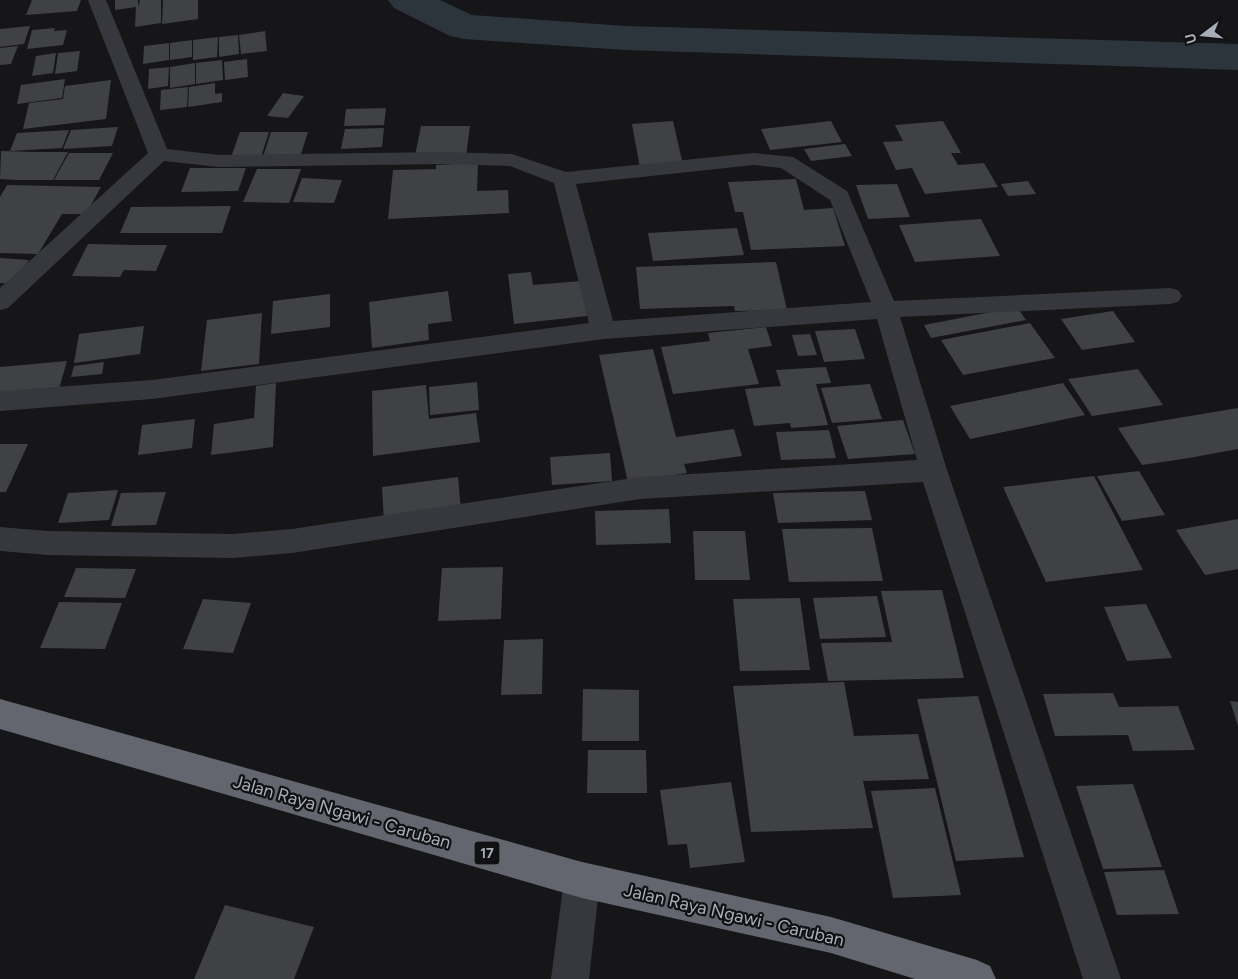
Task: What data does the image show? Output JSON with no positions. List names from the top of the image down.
{
  "streets": {
    "highway": ["Jalan Raya Ngawi - Caruban", "17"]
  },
  "north": "left"
}
